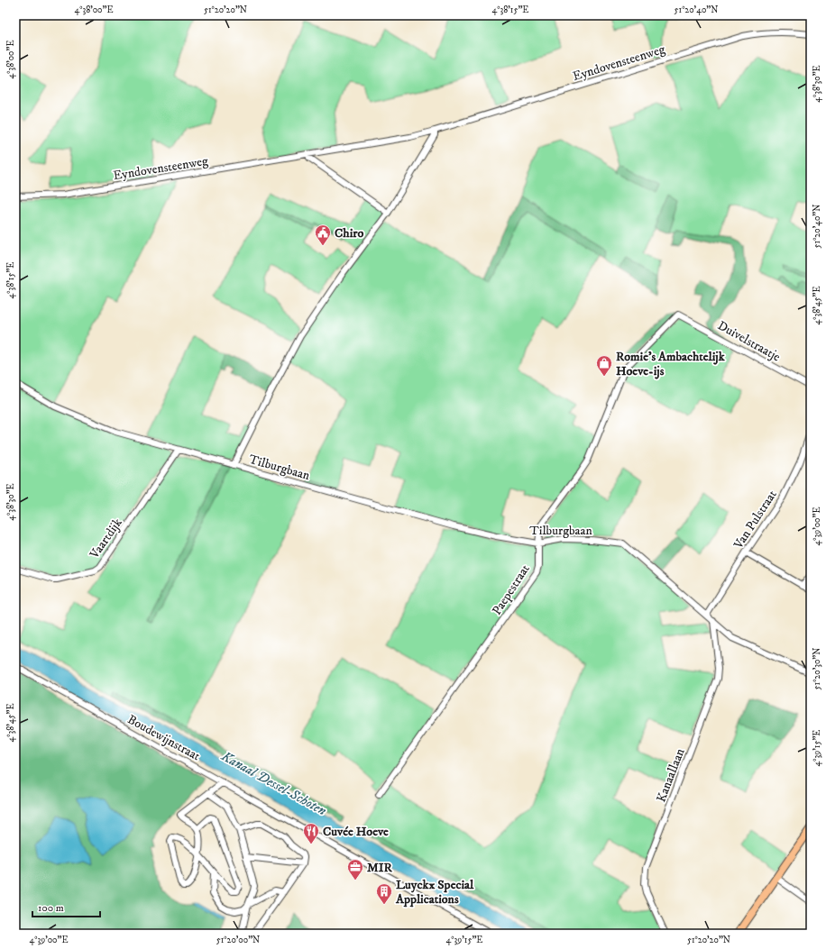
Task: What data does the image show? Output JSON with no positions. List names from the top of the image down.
{
  "streets": {
    "street": [
      "Eyndovensteenweg",
      "Duivelstraatje",
      "Tilburgbaan",
      "Van Pulstraat",
      "Vaartdijk",
      "Paepestraat",
      "Boudewijnstraat",
      "Kanaallaan"
    ]
  },
  "crossings": [
    ["Duivelstraatje", "Paepestraat"],
    ["Tilburgbaan", "Van Pulstraat"],
    ["Tilburgbaan", "Vaartdijk"],
    ["Tilburgbaan", "Paepestraat"],
    ["Tilburgbaan", "Kanaallaan"]
  ],
  "water": ["Kanaal Dessel-Schoten"],
  "places": {
    "public building": ["Chiro"],
    "shop": ["Romie's Ambachtelijk Hoeve-ijs"],
    "restaurant": ["Cuvée Hoeve"],
    "office": ["MIR"],
    "building": ["Luyckx Special Applications"]
  },
  "scale_bar": "100 m",
  "coordinates": [
    "4°38'00\"E",
    "51°20'20\"N",
    "4°38'15\"E",
    "51°20'40\"N",
    "4°38'30\"E",
    "4°38'45\"E",
    "4°39'00\"E",
    "51°20'30\"N",
    "4°39'15\"E",
    "51°20'00\"N"
  ]
}
